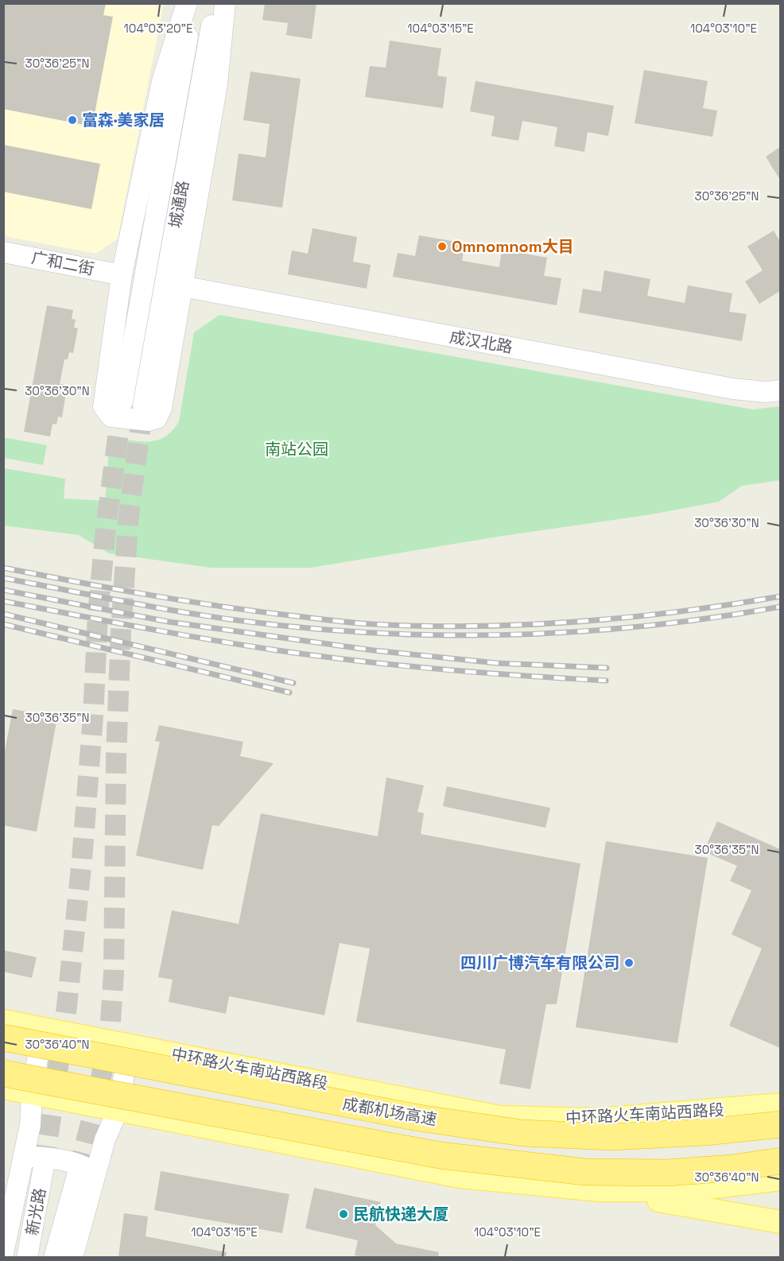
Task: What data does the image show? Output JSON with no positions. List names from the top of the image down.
{
  "streets": {
    "highway": ["成都机场高速"],
    "main road": ["中环路火车南站西路段"],
    "street": [
      "城通路",
      "广和二街",
      "成汉北路",
      "新光路"
    ]
  },
  "parks": ["南站公园"],
  "places": [
    "富森·美家居",
    "Omnomnom大目",
    "四川广博汽车有限公司",
    "民航快递大厦"
  ],
  "coordinates": [
    "104°03'15\"E",
    "104°03'10\"E",
    "104°03'20\"E",
    "30°36'25\"N",
    "30°36'30\"N",
    "30°36'35\"N",
    "30°36'40\"N"
  ]
}
